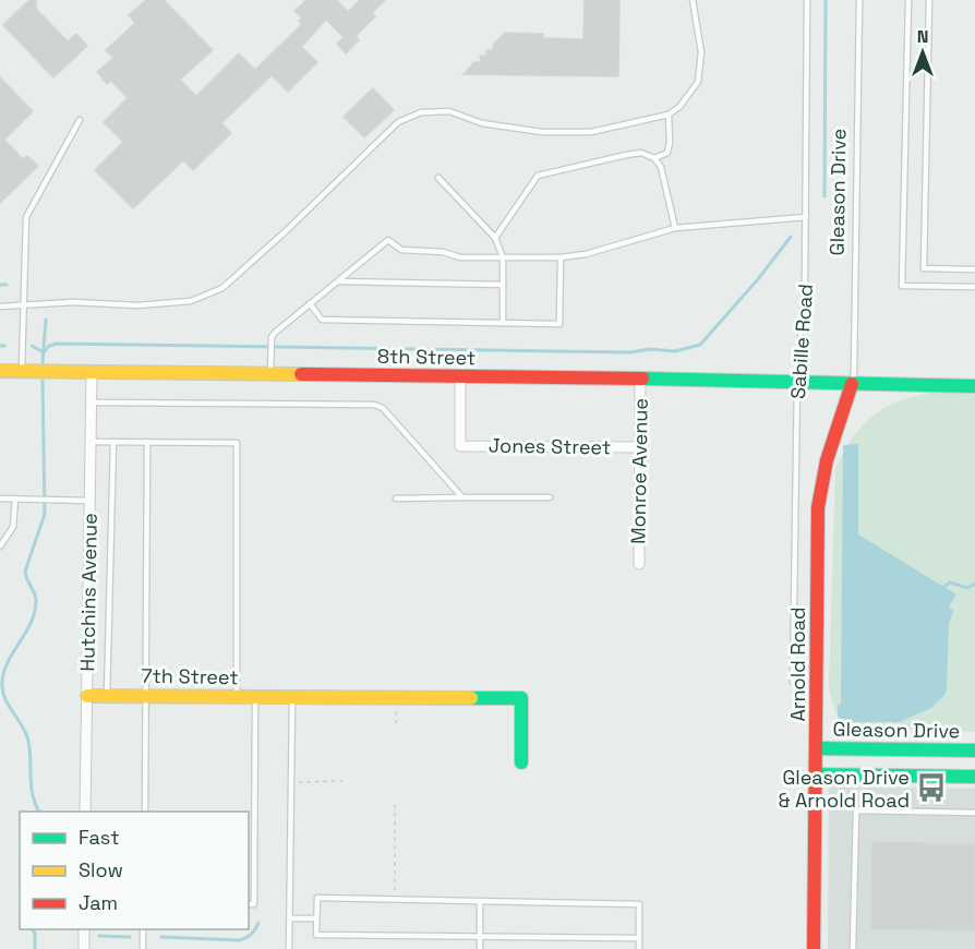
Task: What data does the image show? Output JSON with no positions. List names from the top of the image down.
{
  "streets": {
    "street": [
      "Gleason Drive",
      "8th Street",
      "Jones Street",
      "Monroe Avenue",
      "Hutchins Avenue",
      "Arnold Road",
      "7th Street"
    ],
    "lane": ["Sabille Road"]
  },
  "crossings": [
    ["Gleason Drive", "8th Street"],
    ["Gleason Drive", "Arnold Road"],
    ["Sabille Road", "8th Street"],
    ["8th Street", "Jones Street"],
    ["8th Street", "Monroe Avenue"],
    ["8th Street", "Hutchins Avenue"],
    ["8th Street", "Arnold Road"],
    ["Jones Street", "Monroe Avenue"],
    ["Hutchins Avenue", "7th Street"]
  ],
  "places": {
    "bus stop": ["Gleason Drive & Arnold Road"]
  },
  "legend": ["Fast", "Slow", "Jam"],
  "north": "top"
}
